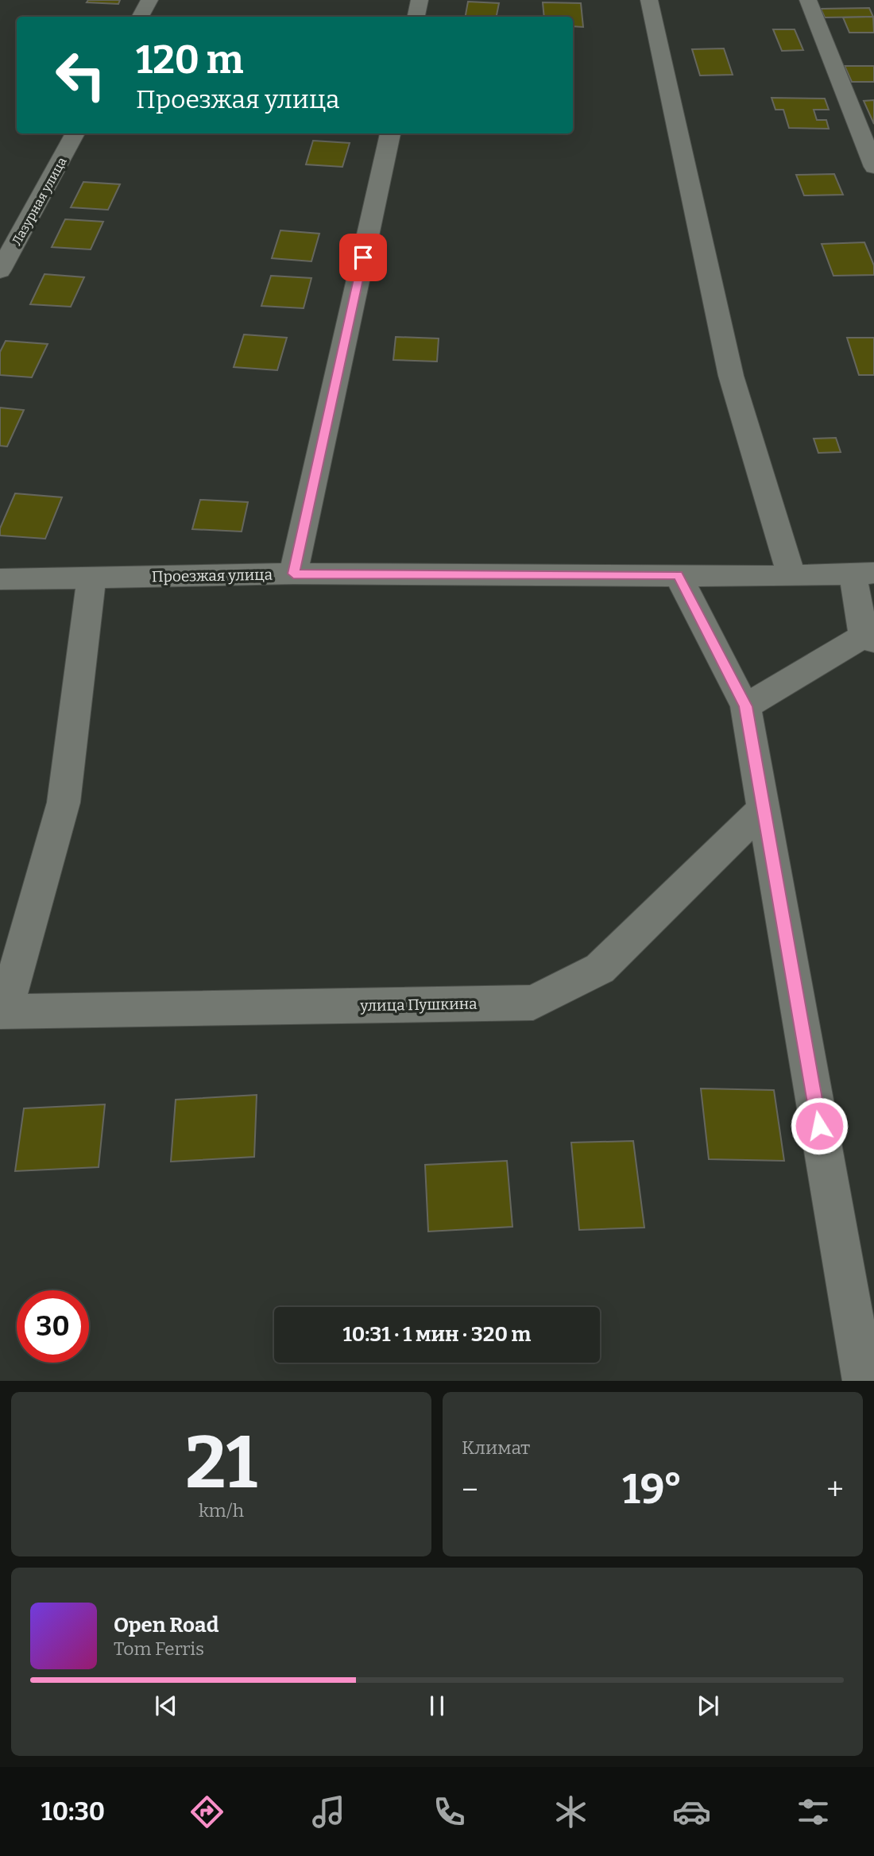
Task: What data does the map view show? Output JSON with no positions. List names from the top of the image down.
{
  "streets": {
    "street": ["Лазурная улица", "Проезжая улица", "улица Пушкина"]
  },
  "page": {
    "turn": ["120 m", "Проезжая улица"],
    "limit": "30",
    "trip": "10:31 · 1 мин · 320 m",
    "tile": [
      ["21", "km/h"],
      "Климат"
    ],
    "heat": ["−", "19°", "+"],
    "song": ["Open Road", "Tom Ferris"],
    "tabs": "10:30"
  }
}
